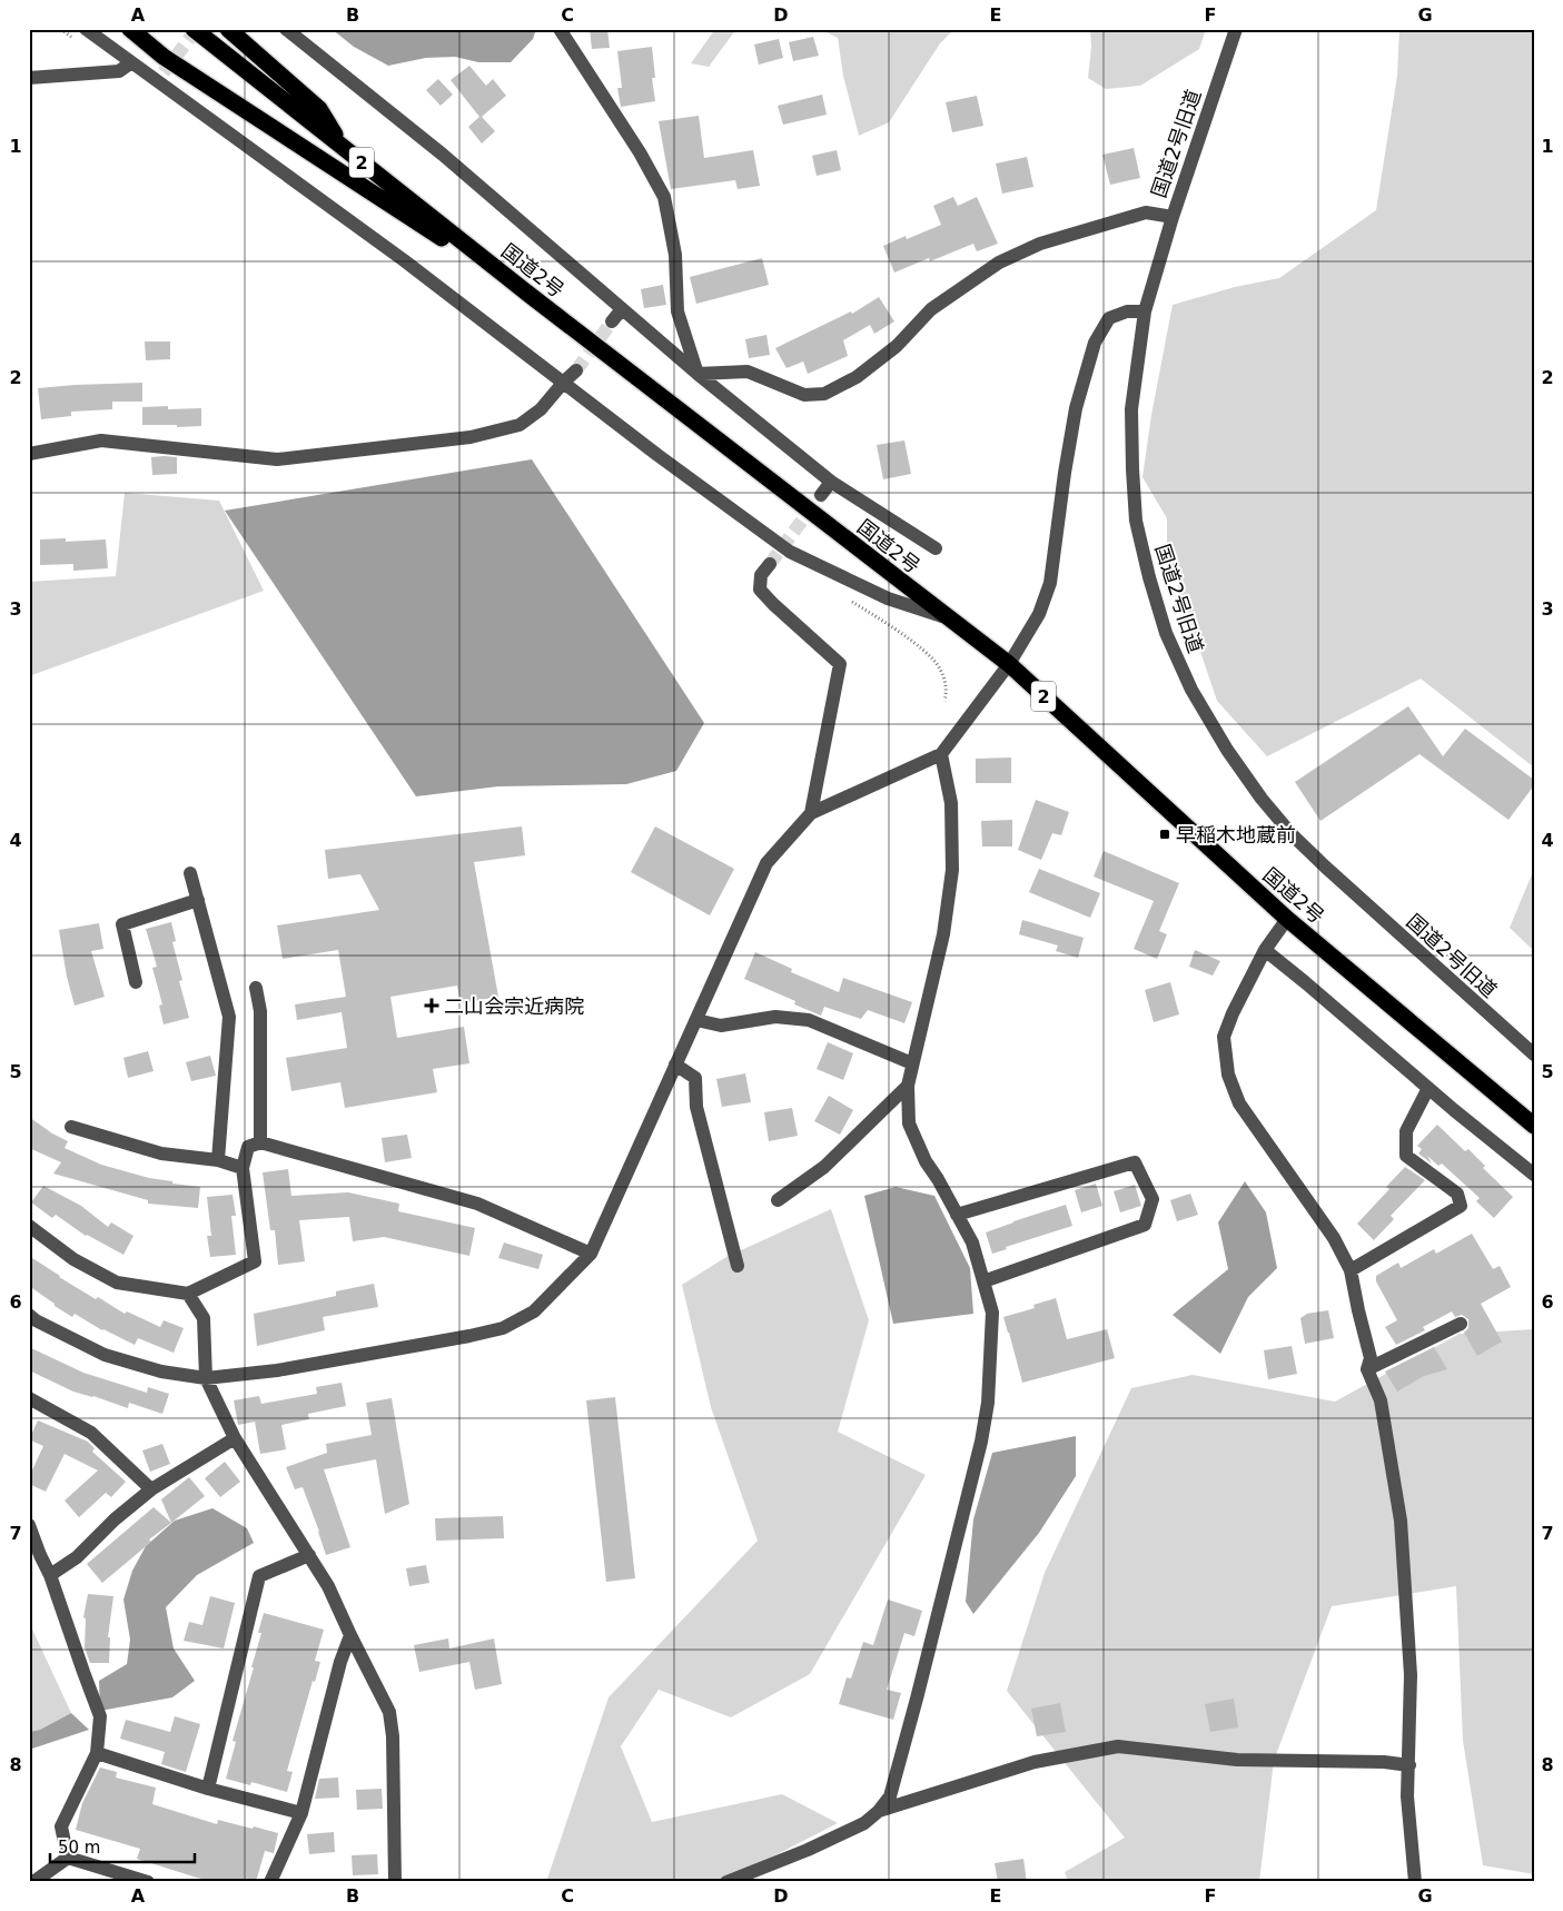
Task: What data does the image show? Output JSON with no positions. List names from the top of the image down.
{
  "streets": {
    "highway": ["2", "国道2号"],
    "street": ["国道2号旧道"]
  },
  "places": {
    "transit": ["早稲木地蔵前"],
    "health": ["二山会宗近病院"]
  },
  "scale_bar": "50 m",
  "grid": {
    "columns": [
      "A",
      "B",
      "C",
      "D",
      "E",
      "F",
      "G"
    ],
    "rows": [
      "1",
      "2",
      "3",
      "4",
      "5",
      "6",
      "7",
      "8"
    ]
  }
}
